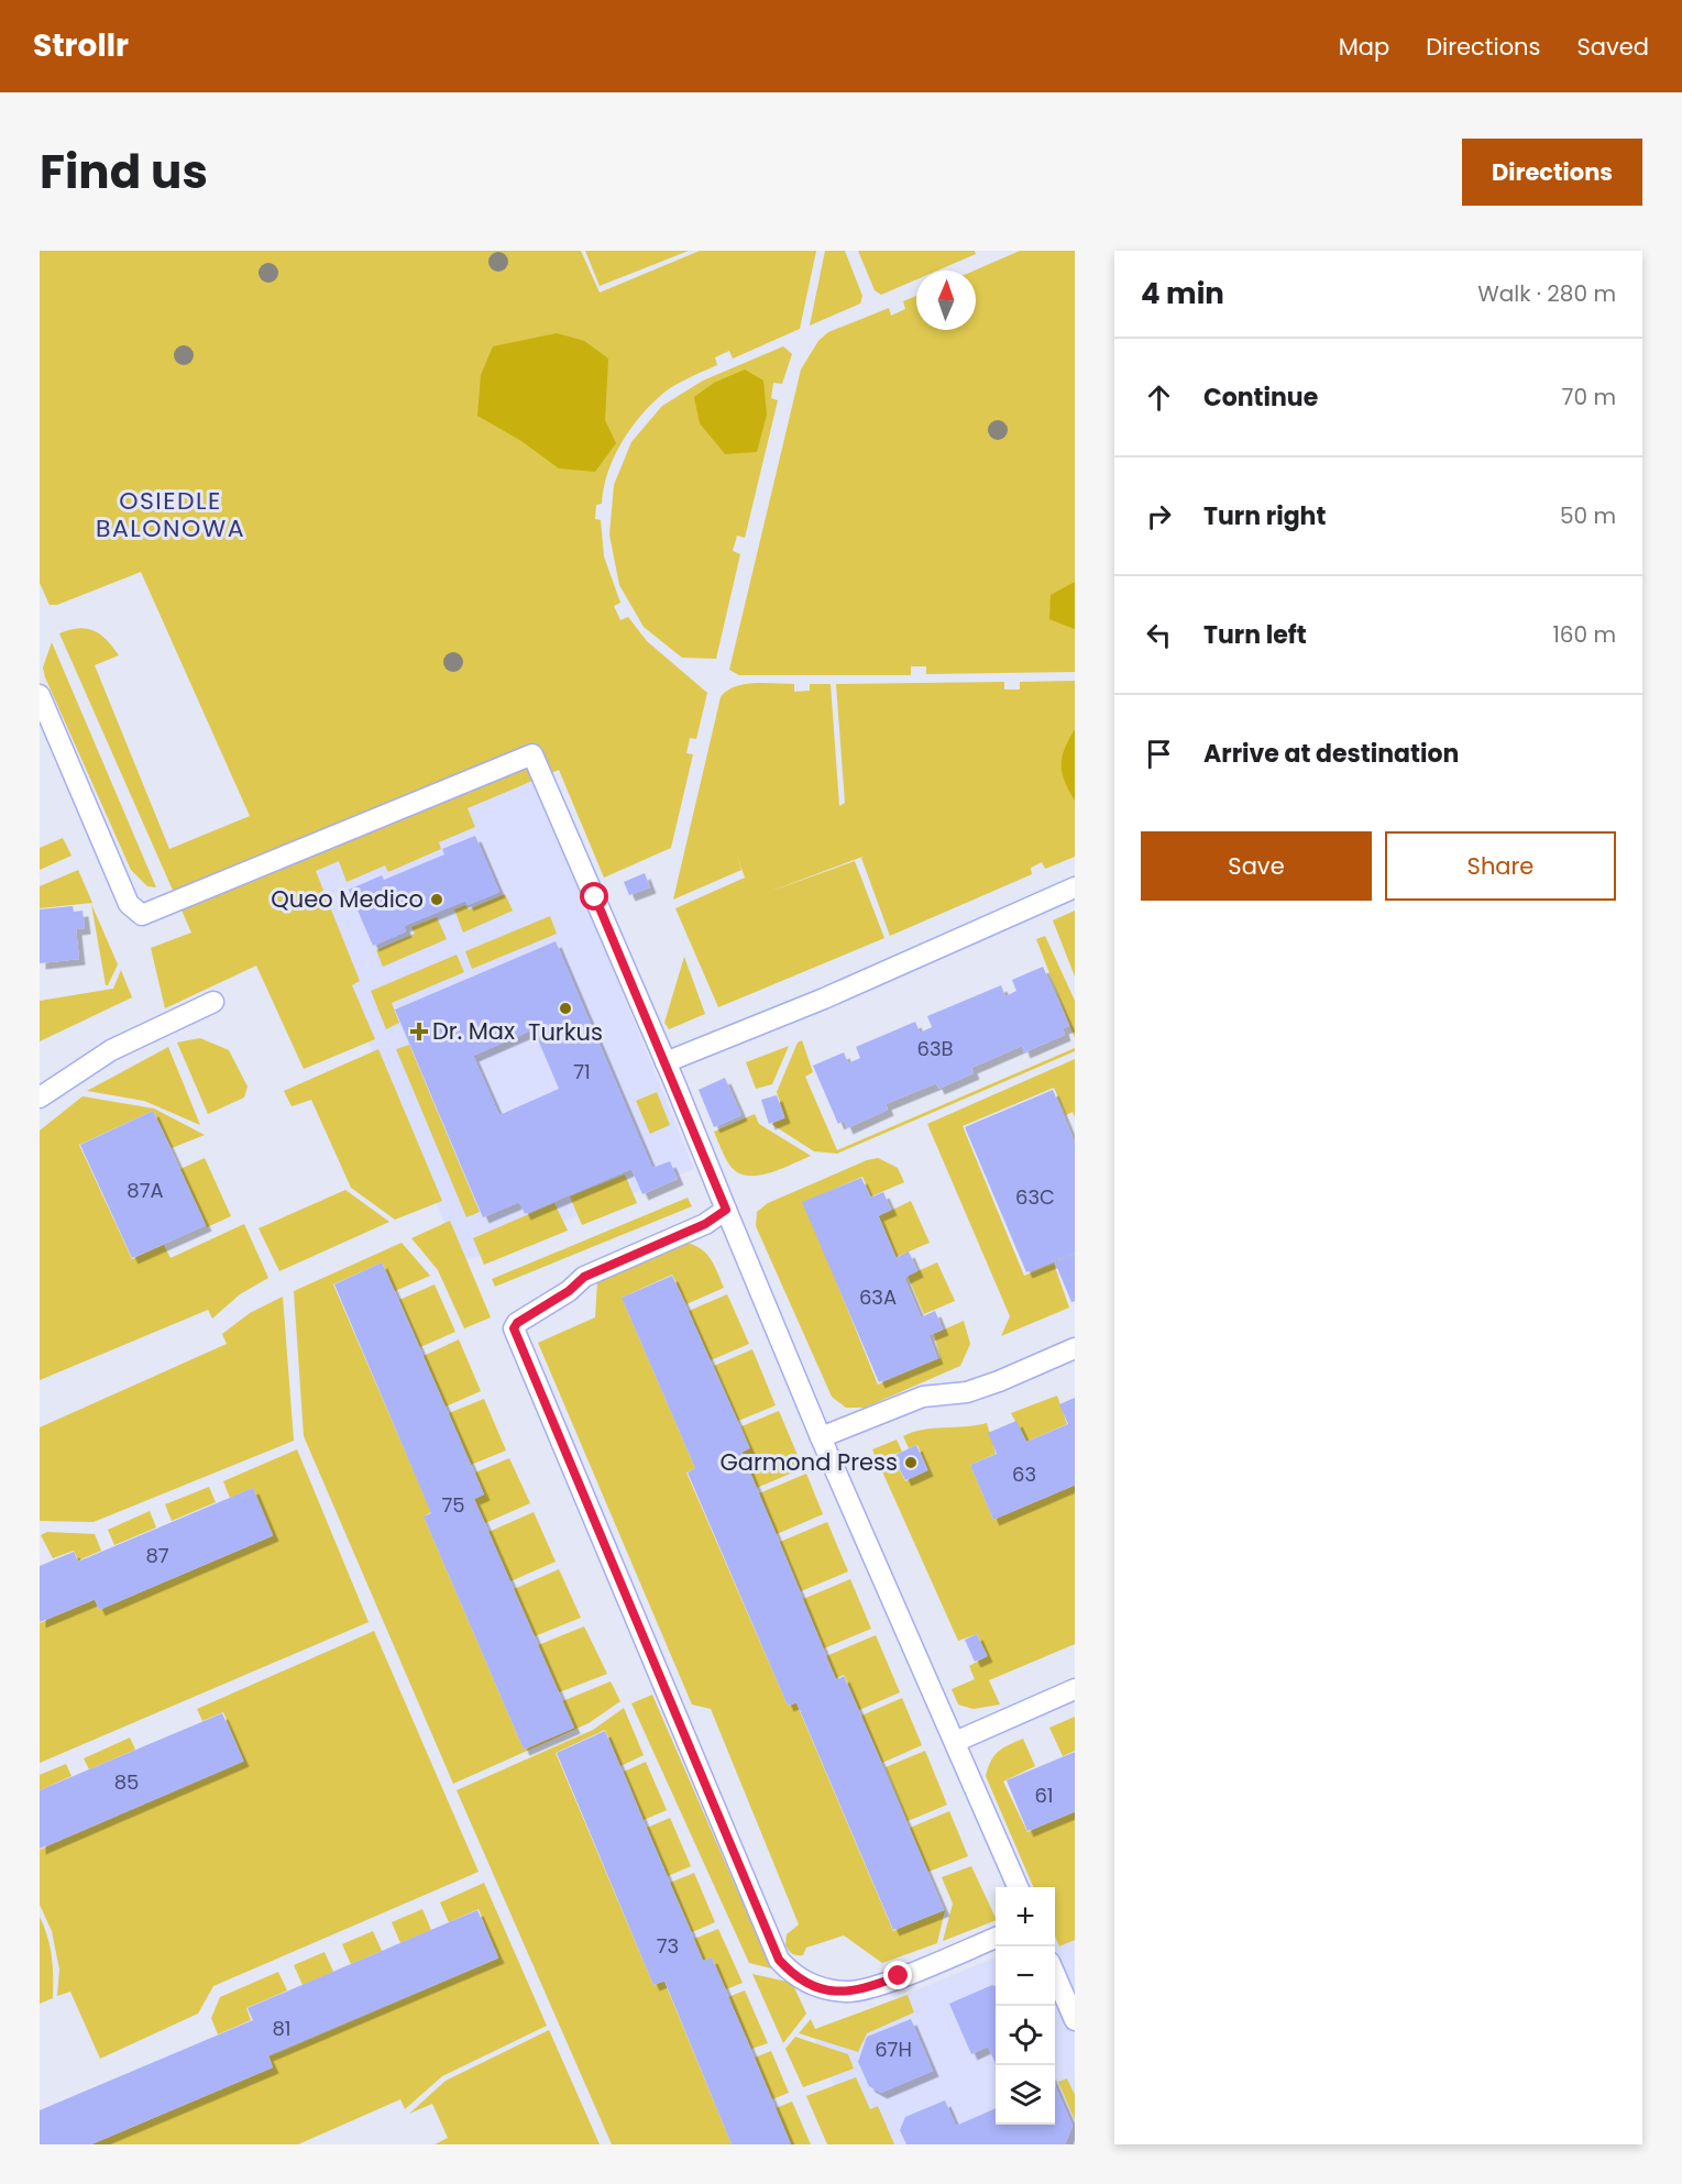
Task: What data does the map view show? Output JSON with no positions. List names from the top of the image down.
{
  "districts": ["OSIEDLE BALONOWA"],
  "places": {
    "other": ["Queo Medico", "Turkus", "Garmond Press"],
    "health": ["Dr. Max"]
  },
  "house_numbers": [
    "63B",
    "71",
    "87A",
    "63C",
    "63A",
    "63",
    "75",
    "87",
    "85",
    "61",
    "73",
    "81",
    "67H"
  ],
  "north": "top",
  "page": {
    "header": "Strollr",
    "nav": ["Map", "Directions", "Saved"],
    "title": "Find us",
    "buttons": [
      "Directions",
      ["Save", "Share"]
    ],
    "heading": ["4 min", "Walk · 280 m"],
    "list": [
      ["Continue", "70 m"],
      ["Turn right", "50 m"],
      ["Turn left", "160 m"],
      "Arrive at destination"
    ],
    "map_buttons": ["+", "−"]
  }
}
